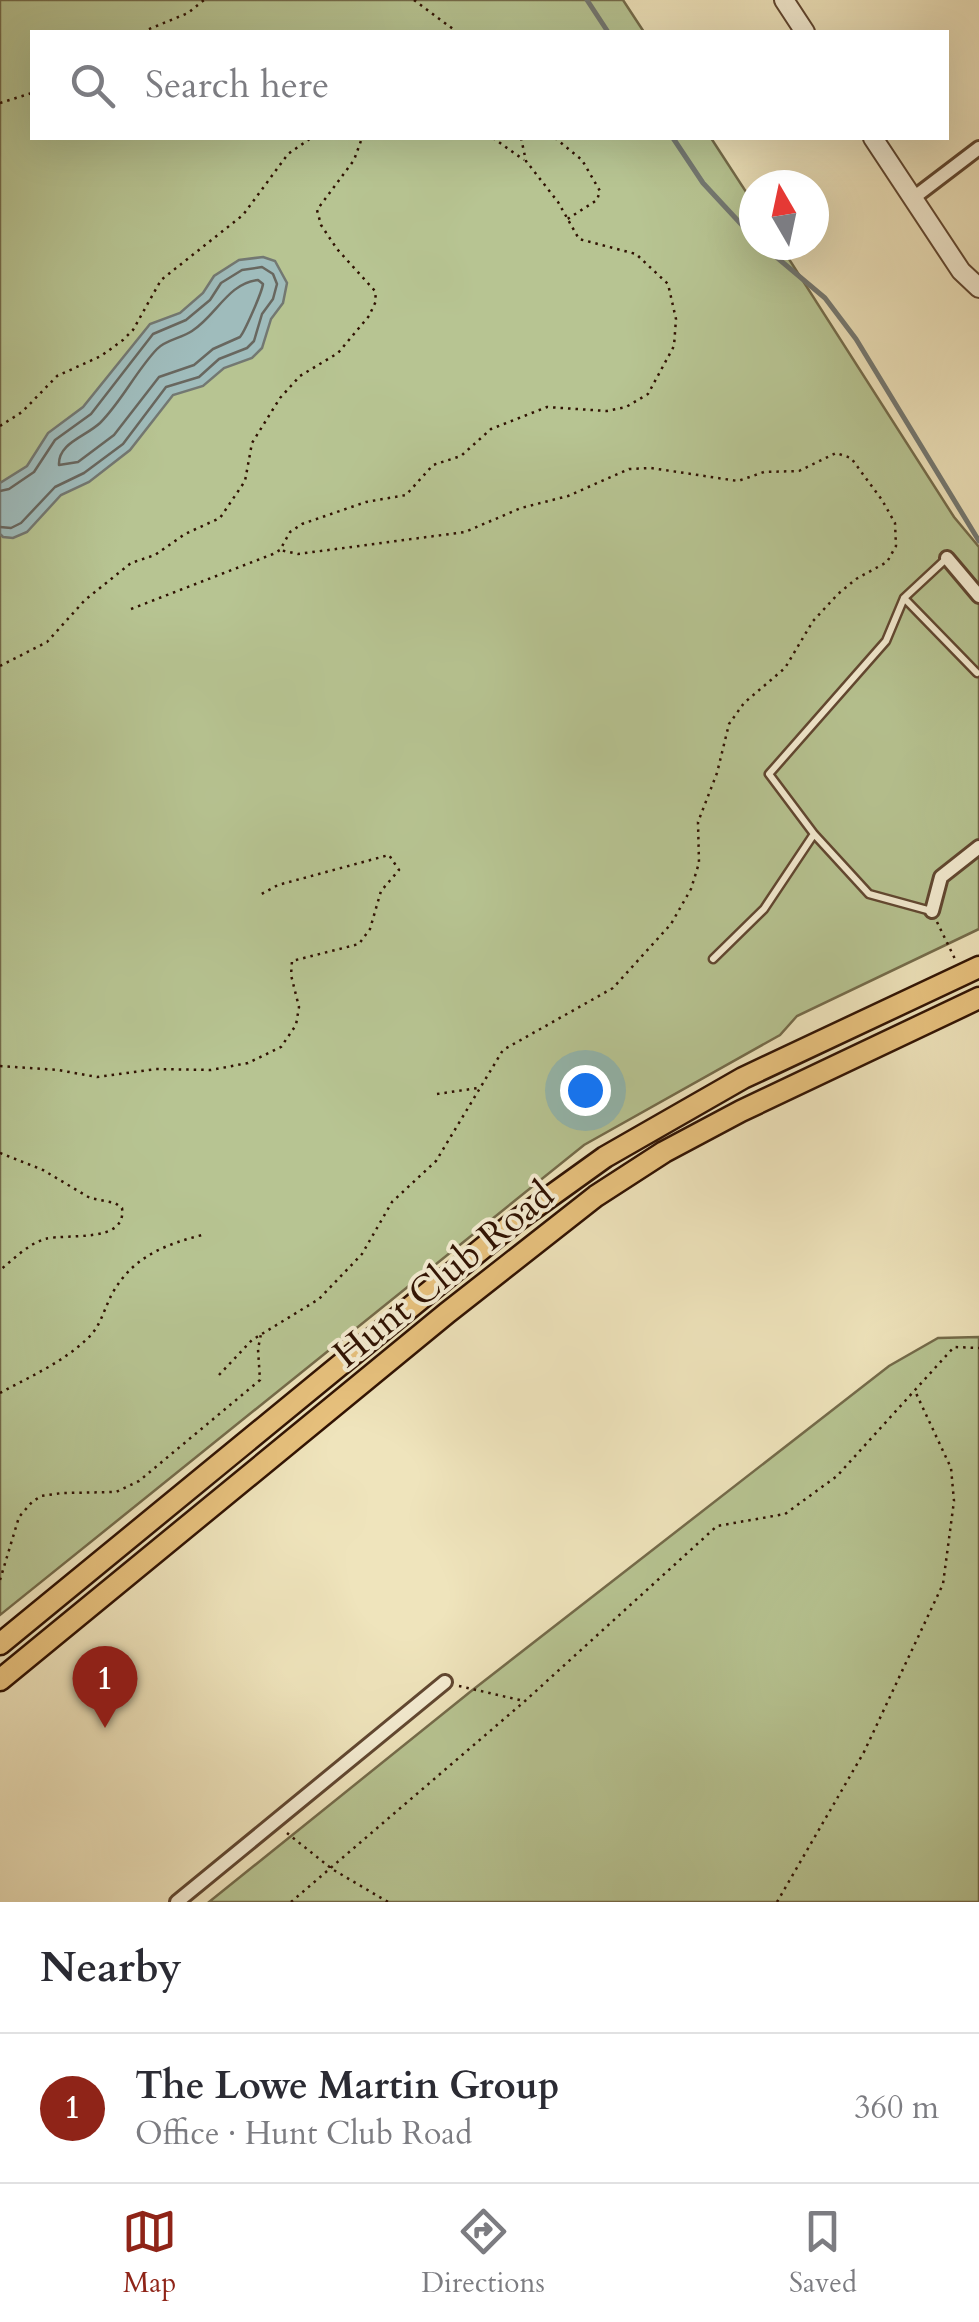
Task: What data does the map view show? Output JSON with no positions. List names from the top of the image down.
{
  "streets": {
    "main road": ["Hunt Club Road"]
  },
  "north": "top",
  "page": {
    "search": "Search here",
    "pins": "1",
    "heading": "Nearby",
    "list": [
      {
        "mark": "1",
        "name": "The Lowe Martin Group",
        "note": "Office · Hunt Club Road",
        "value": "360 m"
      }
    ],
    "nav": ["Map", "Directions", "Saved"]
  }
}
